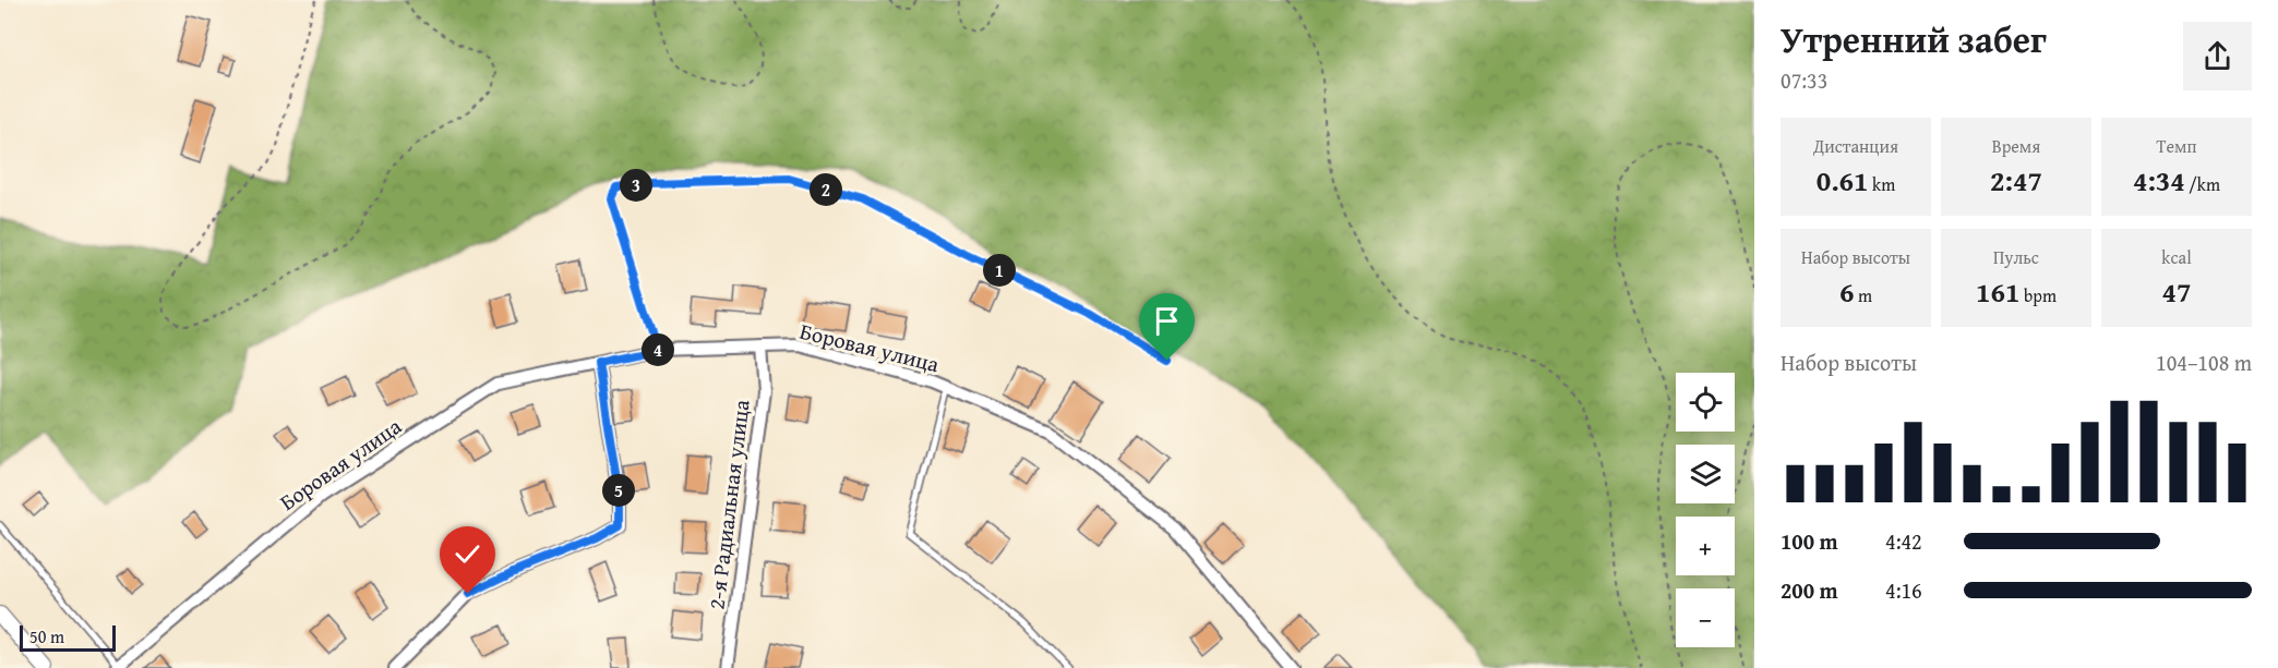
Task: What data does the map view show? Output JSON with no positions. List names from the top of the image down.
{
  "streets": {
    "street": ["Боровая улица", "2-я Радиальная улица"]
  },
  "crossings": [
    ["Боровая улица", "2-я Радиальная улица"]
  ],
  "scale_bar": "50 m",
  "page": {
    "heading": ["Утренний забег", "07:33"],
    "stats": [
      ["Дистанция", "0.61 km"],
      ["Время", "2:47"],
      ["Темп", "4:34 /km"],
      ["Набор высоты", "6 m"],
      ["Пульс", "161 bpm"],
      ["kcal", "47"]
    ],
    "pins": [
      "3",
      "2",
      "1",
      "4",
      "5"
    ],
    "chart": ["Набор высоты", "104–108 m"],
    "map_buttons": ["+", "−"],
    "list": [
      {
        "name": "100 m",
        "note": "4:42"
      },
      {
        "name": "200 m",
        "note": "4:16"
      }
    ],
    "scale": "50 m"
  }
}
